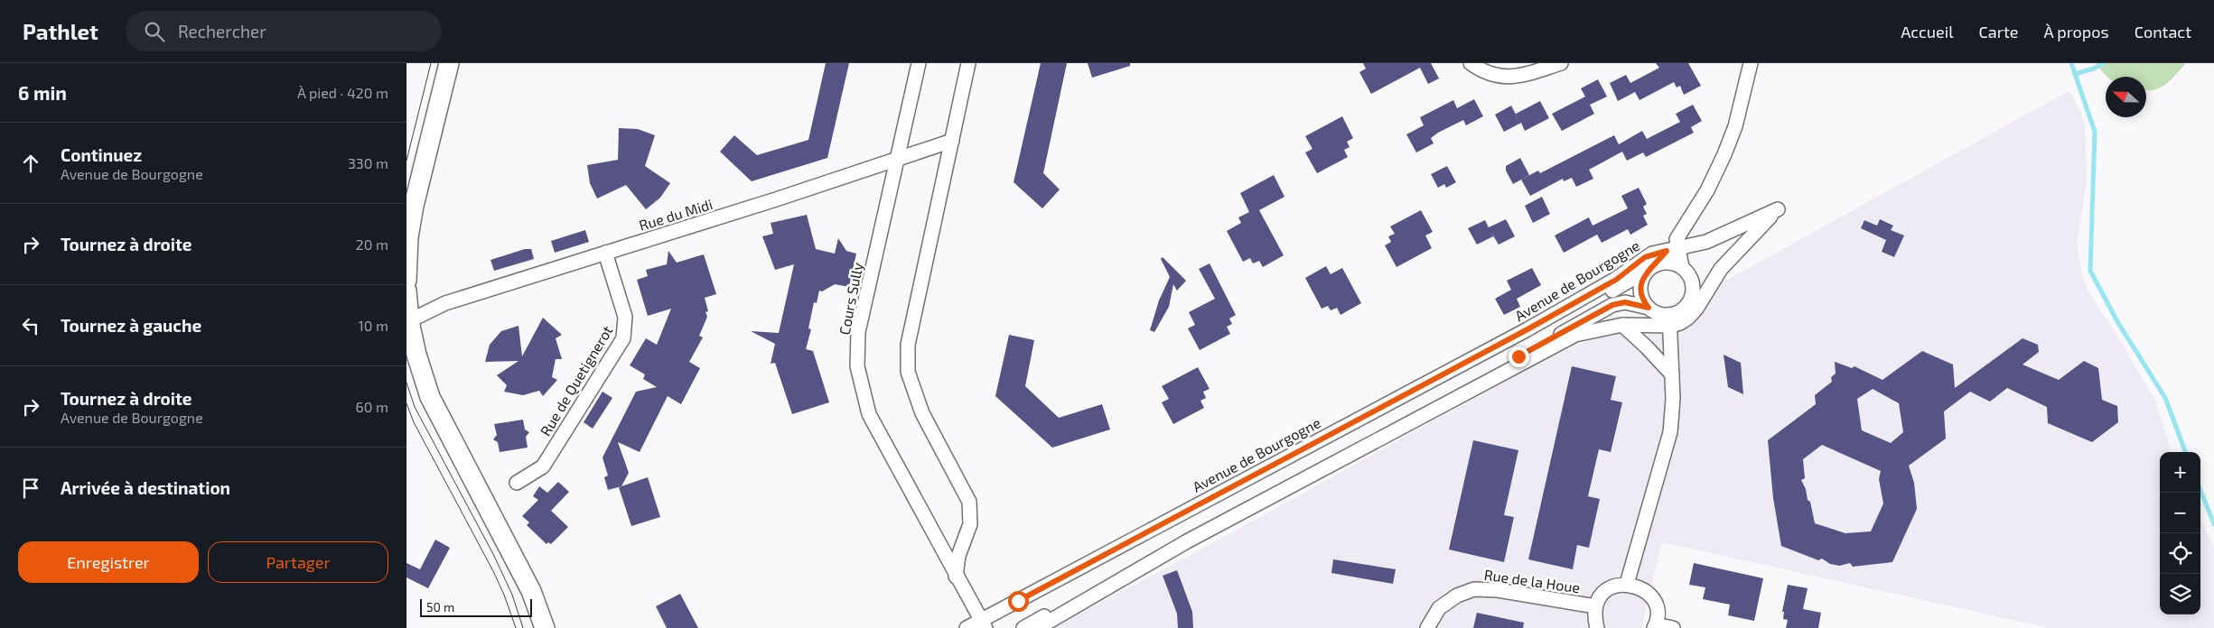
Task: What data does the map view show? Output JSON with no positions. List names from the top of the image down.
{
  "streets": {
    "street": [
      "Rue du Midi",
      "Avenue de Bourgogne",
      "Cours Sully",
      "Rue de Quetignerot",
      "Rue de la Houe"
    ]
  },
  "crossings": [
    ["Rue du Midi", "Cours Sully"],
    ["Rue du Midi", "Rue de Quetignerot"],
    ["Avenue de Bourgogne", "Cours Sully"]
  ],
  "scale_bar": "50 m",
  "north": "left",
  "page": {
    "header": "Pathlet",
    "search": "Rechercher",
    "nav": [
      "Accueil",
      "Carte",
      "À propos",
      "Contact"
    ],
    "heading": ["6 min", "À pied · 420 m"],
    "list": [
      ["Continuez", "Avenue de Bourgogne", "330 m"],
      ["Tournez à droite", "20 m"],
      ["Tournez à gauche", "10 m"],
      ["Tournez à droite", "Avenue de Bourgogne", "60 m"],
      "Arrivée à destination"
    ],
    "map_buttons": ["+", "−"],
    "buttons": ["Enregistrer", "Partager"],
    "scale": "50 m"
  }
}
